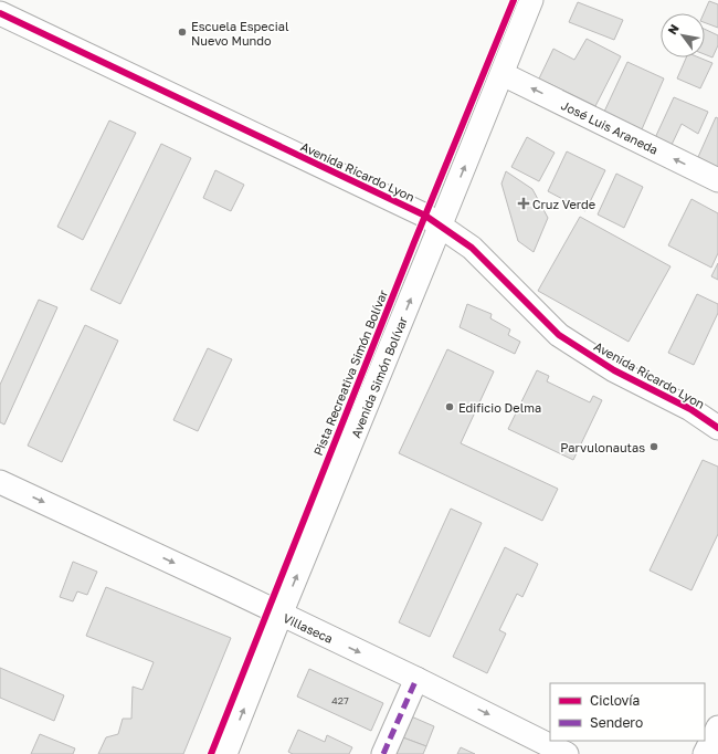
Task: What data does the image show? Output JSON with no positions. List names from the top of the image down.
{
  "streets": {
    "street": [
      "José Luis Araneda",
      "Avenida Ricardo Lyon",
      "Avenida Simón Bolívar",
      "Villaseca"
    ],
    "cycle path": ["Pista Recreativa Simón Bolívar"]
  },
  "crossings": [
    ["José Luis Araneda", "Avenida Simón Bolívar"],
    ["Avenida Ricardo Lyon", "Avenida Simón Bolívar"],
    ["Avenida Simón Bolívar", "Villaseca"]
  ],
  "one_way": ["José Luis Araneda", "Avenida Simón Bolívar", "Villaseca"],
  "places": {
    "other": ["Escuela Especial Nuevo Mundo", "Edificio Delma", "Parvulonautas"],
    "health": ["Cruz Verde"]
  },
  "house_numbers": ["427"],
  "legend": ["Ciclovía", "Sendero"],
  "north": "top left"
}
